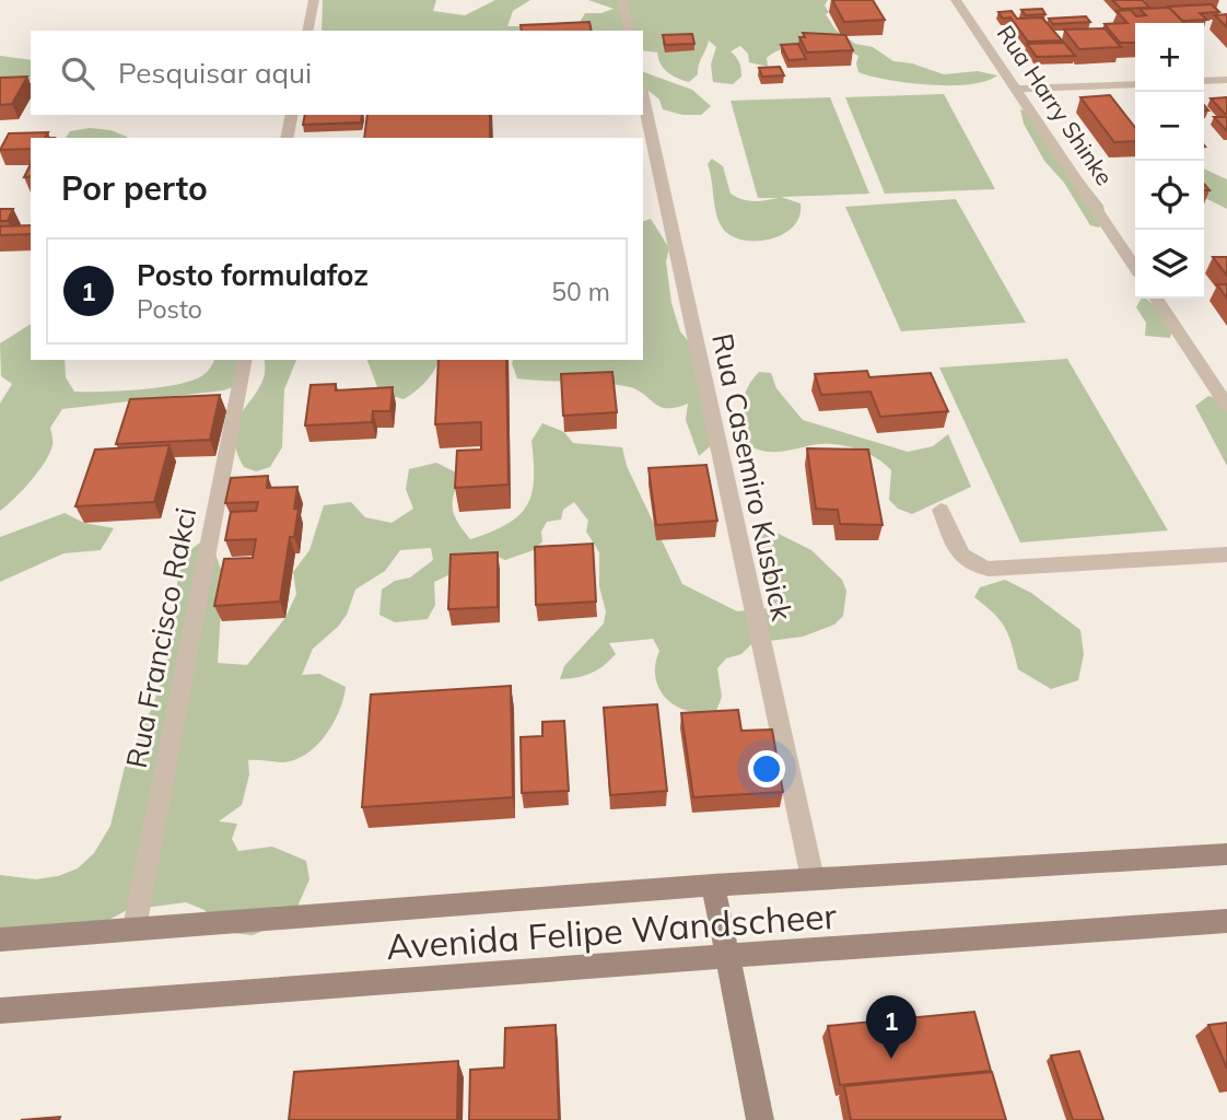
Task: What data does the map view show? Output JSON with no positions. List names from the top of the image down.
{
  "streets": {
    "main road": ["Avenida Felipe Wandscheer"],
    "street": ["Rua Harry Shinke", "Rua Casemiro Kusbick", "Rua Francisco Rakci"]
  },
  "crossings": [
    ["Rua Casemiro Kusbick", "Avenida Felipe Wandscheer"],
    ["Rua Francisco Rakci", "Avenida Felipe Wandscheer"]
  ],
  "page": {
    "map_buttons": ["+", "−"],
    "search": "Pesquisar aqui",
    "heading": "Por perto",
    "list": [
      {
        "mark": "1",
        "name": "Posto formulafoz",
        "note": "Posto",
        "value": "50 m"
      }
    ],
    "pins": "1"
  }
}
